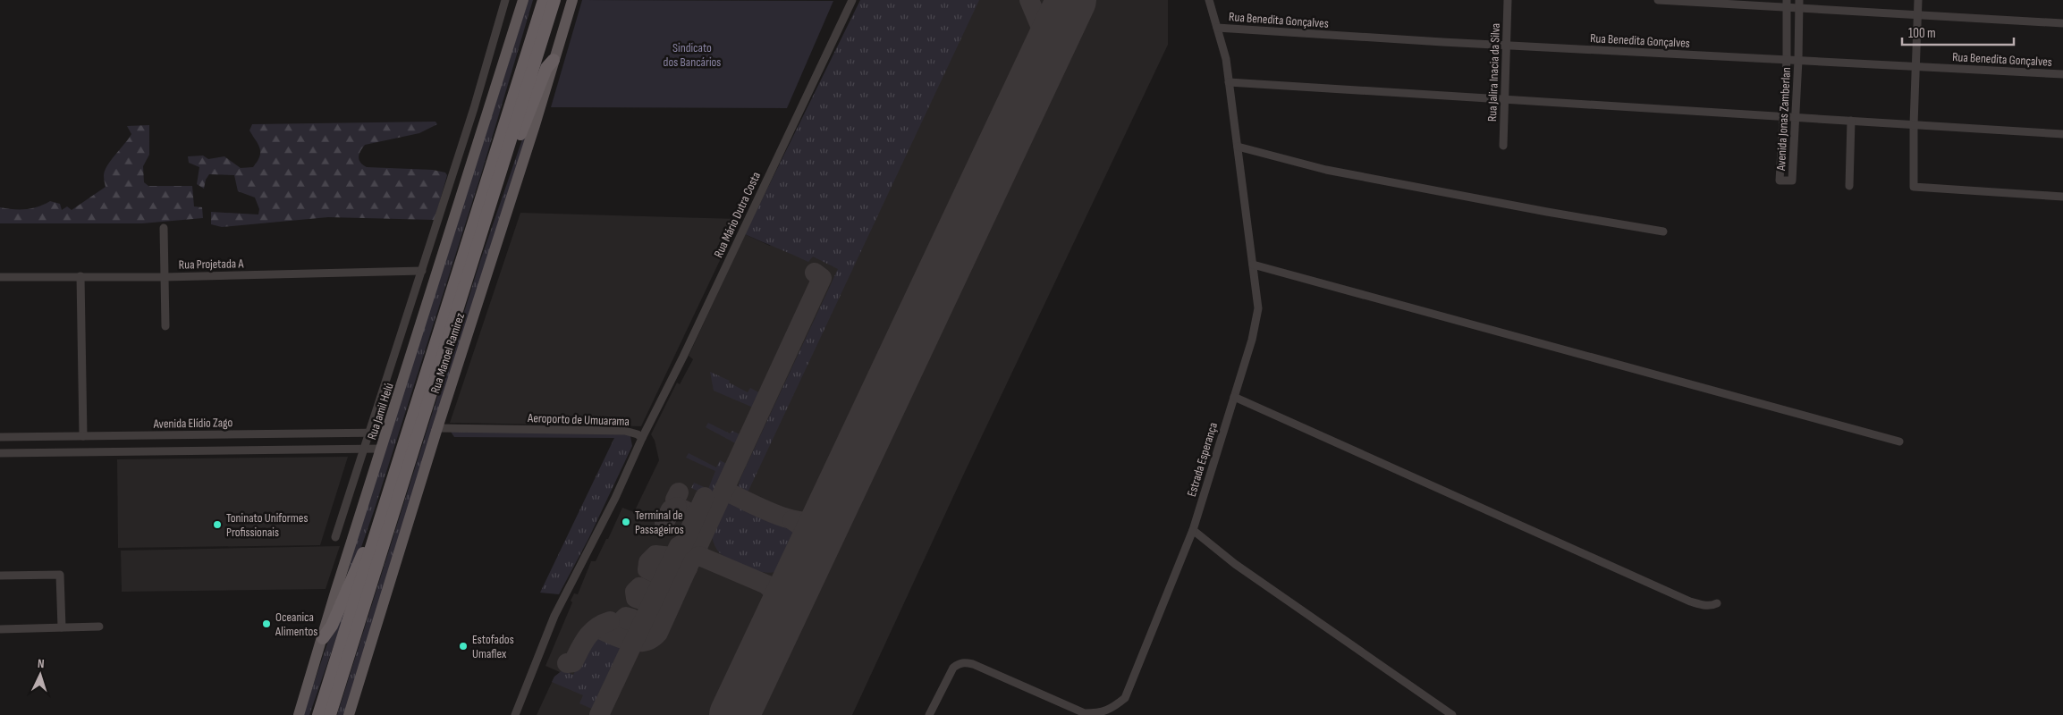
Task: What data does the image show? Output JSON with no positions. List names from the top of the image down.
{
  "streets": {
    "main road": ["Rua Manoel Ramirez", "Rua Jamil Helú"],
    "street": [
      "Rua Benedita Gonçalves",
      "Rua Jalira Inacia da Silva",
      "Avenida Jonas Zamberlan",
      "Rua Mário Dutra Costa",
      "Rua Projetada A",
      "Aeroporto de Umuarama",
      "Avenida Elídio Zago",
      "Estrada Esperança"
    ]
  },
  "crossings": [
    ["Rua Benedita Gonçalves", "Rua Jalira Inacia da Silva"],
    ["Rua Benedita Gonçalves", "Avenida Jonas Zamberlan"],
    ["Rua Benedita Gonçalves", "Estrada Esperança"],
    ["Rua Mário Dutra Costa", "Aeroporto de Umuarama"],
    ["Rua Manoel Ramirez", "Aeroporto de Umuarama"],
    ["Rua Jamil Helú", "Avenida Elídio Zago"]
  ],
  "parks": ["Sindicato dos Bancários"],
  "places": [
    "Terminal de Passageiros",
    "Toninato Uniformes Profissionais",
    "Oceanica Alimentos",
    "Estofados Umaflex"
  ],
  "scale_bar": "100 m",
  "north": "top"
}
